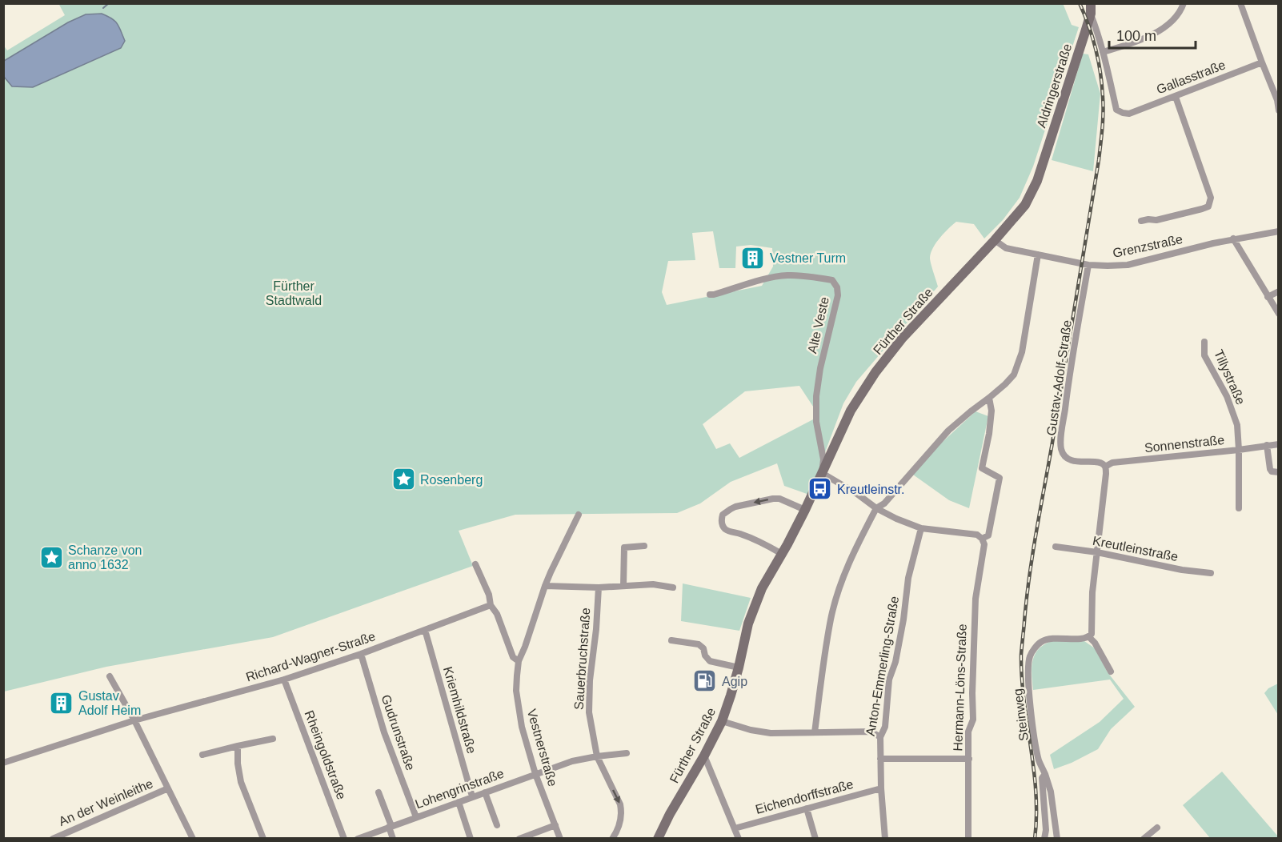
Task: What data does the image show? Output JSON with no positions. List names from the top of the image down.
{
  "streets": {
    "main road": ["Aldringerstraße", "Fürther Straße"],
    "street": [
      "Gallasstraße",
      "Grenzstraße",
      "Alte Veste",
      "Tillystraße",
      "Gustav-Adolf-Straße",
      "Sonnenstraße",
      "Kreutleinstraße",
      "Richard-Wagner-Straße",
      "Sauerbruchstraße",
      "Anton-Emmerling-Straße",
      "Hermann-Löns-Straße",
      "Kriemhildstraße",
      "Steinweg",
      "Gudrunstraße",
      "Vestnerstraße",
      "Rheingoldstraße",
      "Lohengrinstraße",
      "Eichendorffstraße",
      "An der Weinleithe"
    ]
  },
  "crossings": [
    ["Aldringerstraße", "Fürther Straße"],
    ["Grenzstraße", "Fürther Straße"],
    ["Grenzstraße", "Gustav-Adolf-Straße"],
    ["Fürther Straße", "Alte Veste"],
    ["Tillystraße", "Sonnenstraße"],
    ["Gustav-Adolf-Straße", "Sonnenstraße"],
    ["Richard-Wagner-Straße", "Kriemhildstraße"],
    ["Richard-Wagner-Straße", "Gudrunstraße"],
    ["Richard-Wagner-Straße", "Rheingoldstraße"],
    ["Sauerbruchstraße", "Lohengrinstraße"],
    ["Anton-Emmerling-Straße", "Eichendorffstraße"],
    ["Kriemhildstraße", "Lohengrinstraße"],
    ["Gudrunstraße", "Lohengrinstraße"],
    ["Vestnerstraße", "Lohengrinstraße"]
  ],
  "parks": ["Fürther Stadtwald"],
  "places": {
    "building": ["Vestner Turm", "Gustav Adolf Heim"],
    "place": ["Rosenberg", "Schanze von anno 1632"],
    "bus stop": ["Kreutleinstr."],
    "fuel station": ["Agip"]
  },
  "scale_bar": "100 m"
}
